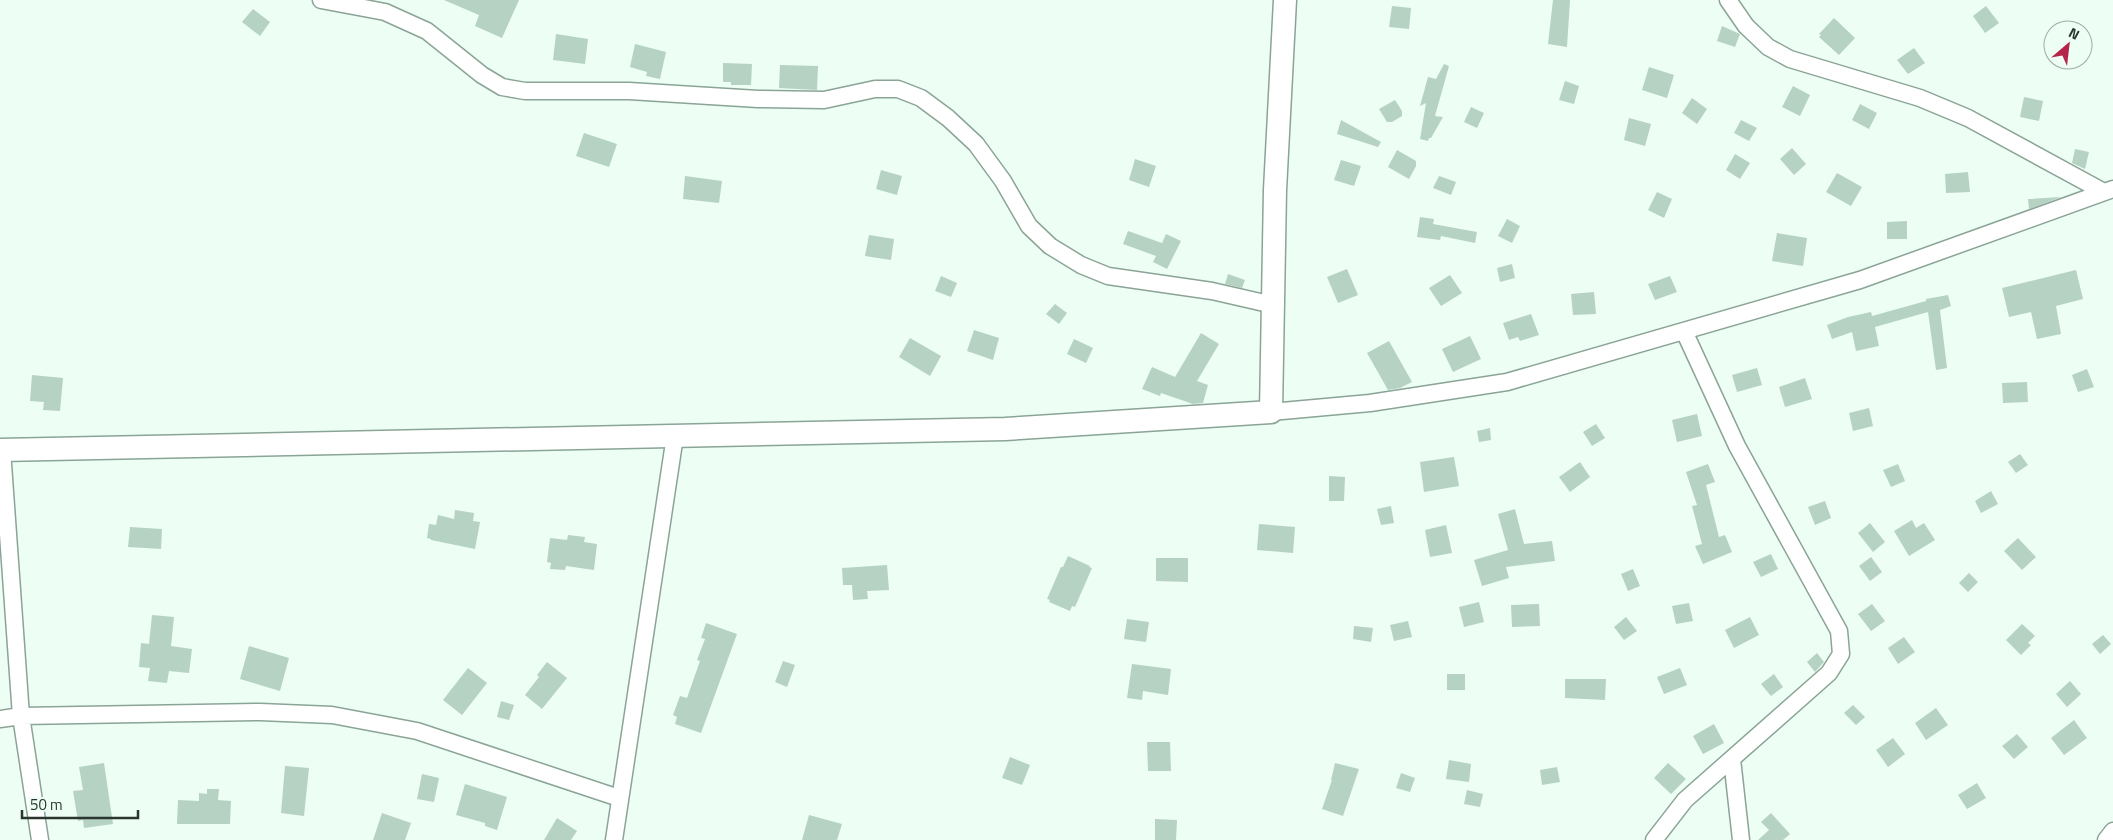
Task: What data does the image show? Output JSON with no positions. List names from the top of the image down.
{
  "scale_bar": "50 m",
  "north": "top right"
}
